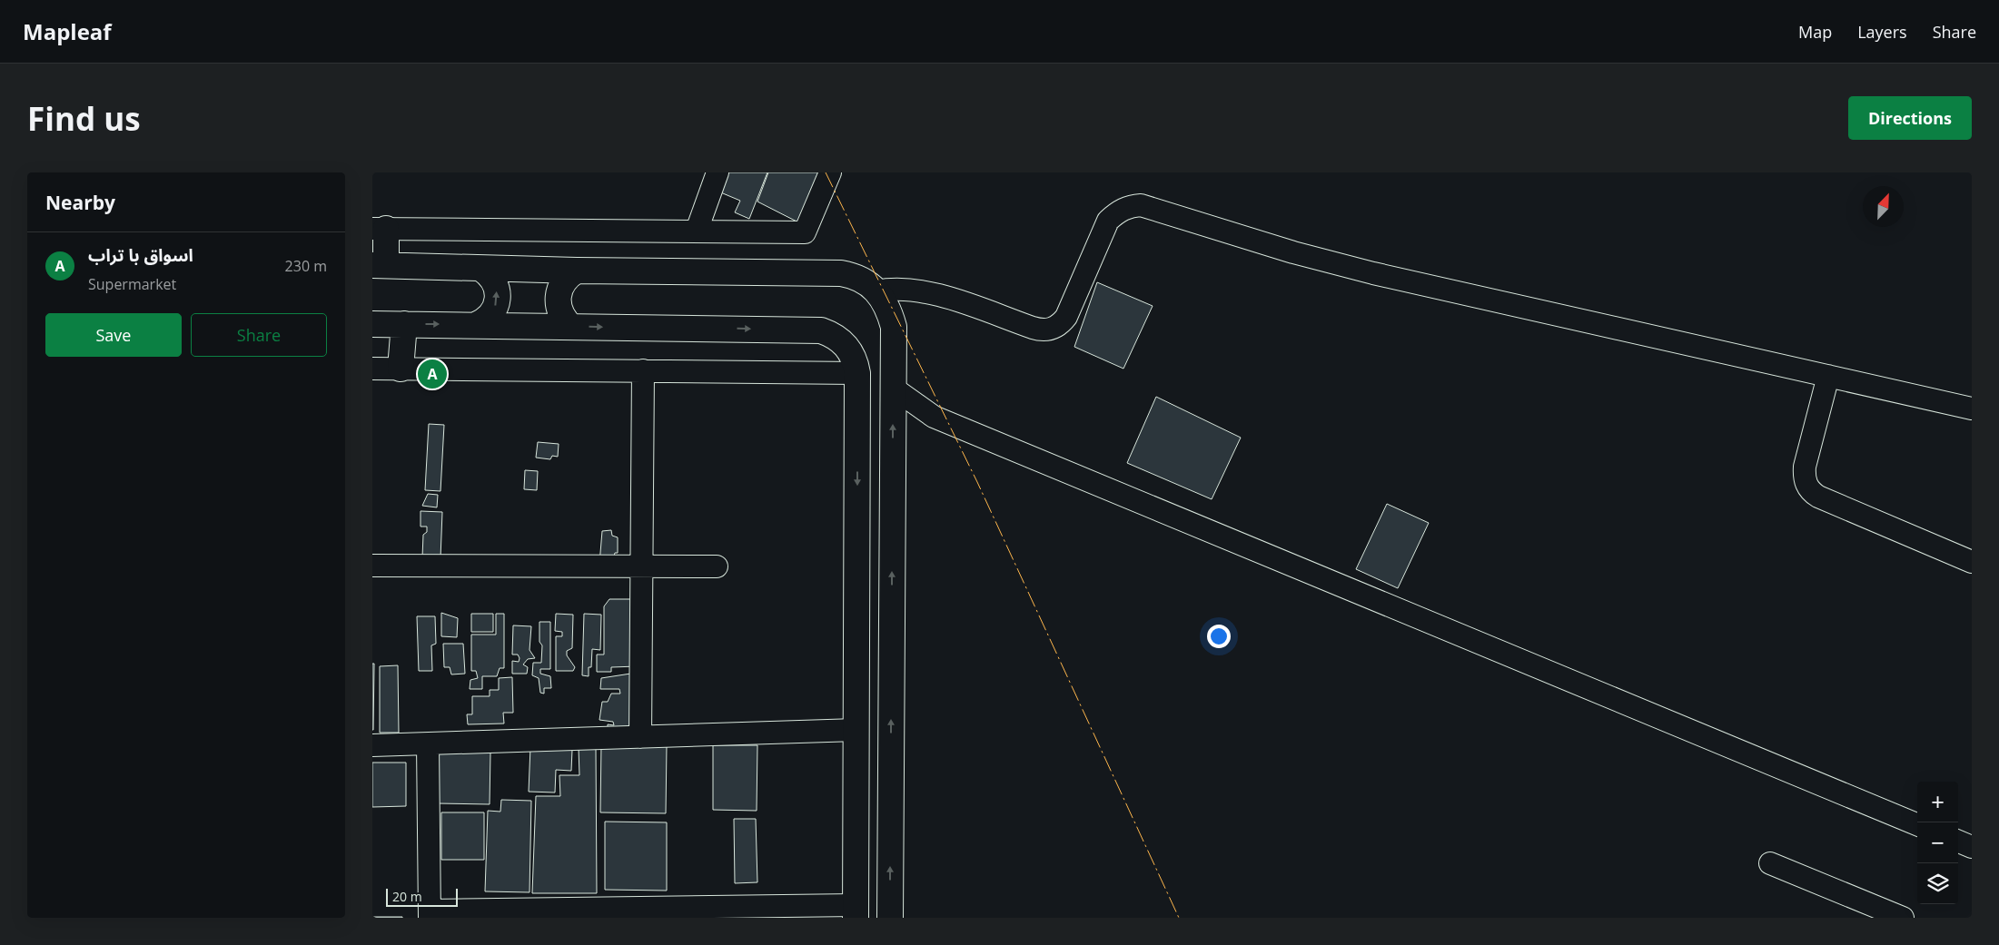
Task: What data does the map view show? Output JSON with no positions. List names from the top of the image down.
{
  "scale_bar": "20 m",
  "north": "top right",
  "page": {
    "header": "Mapleaf",
    "nav": ["Map", "Layers", "Share"],
    "buttons": [
      "Directions",
      ["Save", "Share"]
    ],
    "title": "Find us",
    "heading": "Nearby",
    "list": [
      {
        "mark": "A",
        "name": "اسواق با تراب",
        "note": "Supermarket",
        "value": "230 m"
      }
    ],
    "pins": "A",
    "map_buttons": ["+", "−"],
    "scale": "20 m"
  }
}
